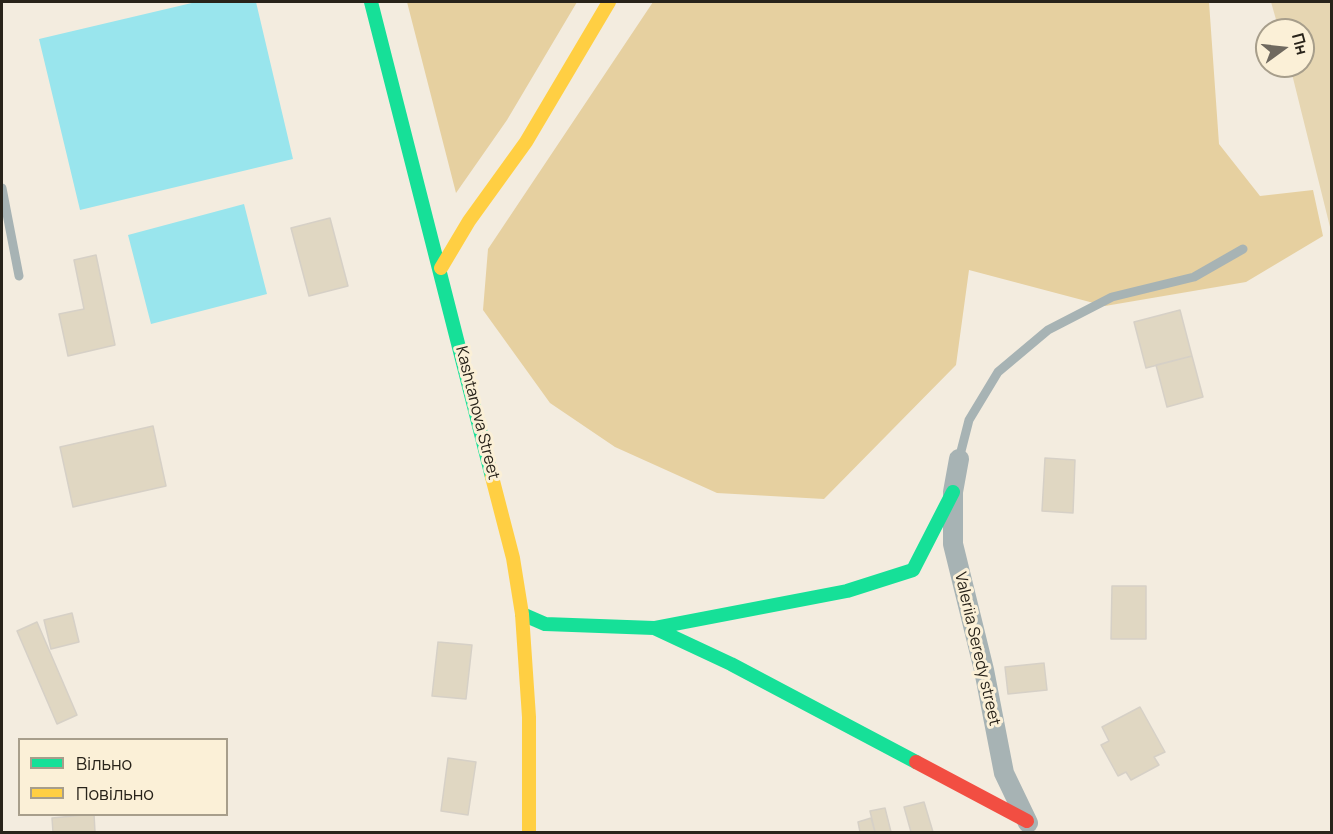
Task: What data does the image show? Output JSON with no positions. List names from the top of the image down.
{
  "streets": {
    "street": ["Kashtanova Street", "Valeriia Seredy street"]
  },
  "legend": ["Вільно", "Повільно"],
  "north": "right"
}
